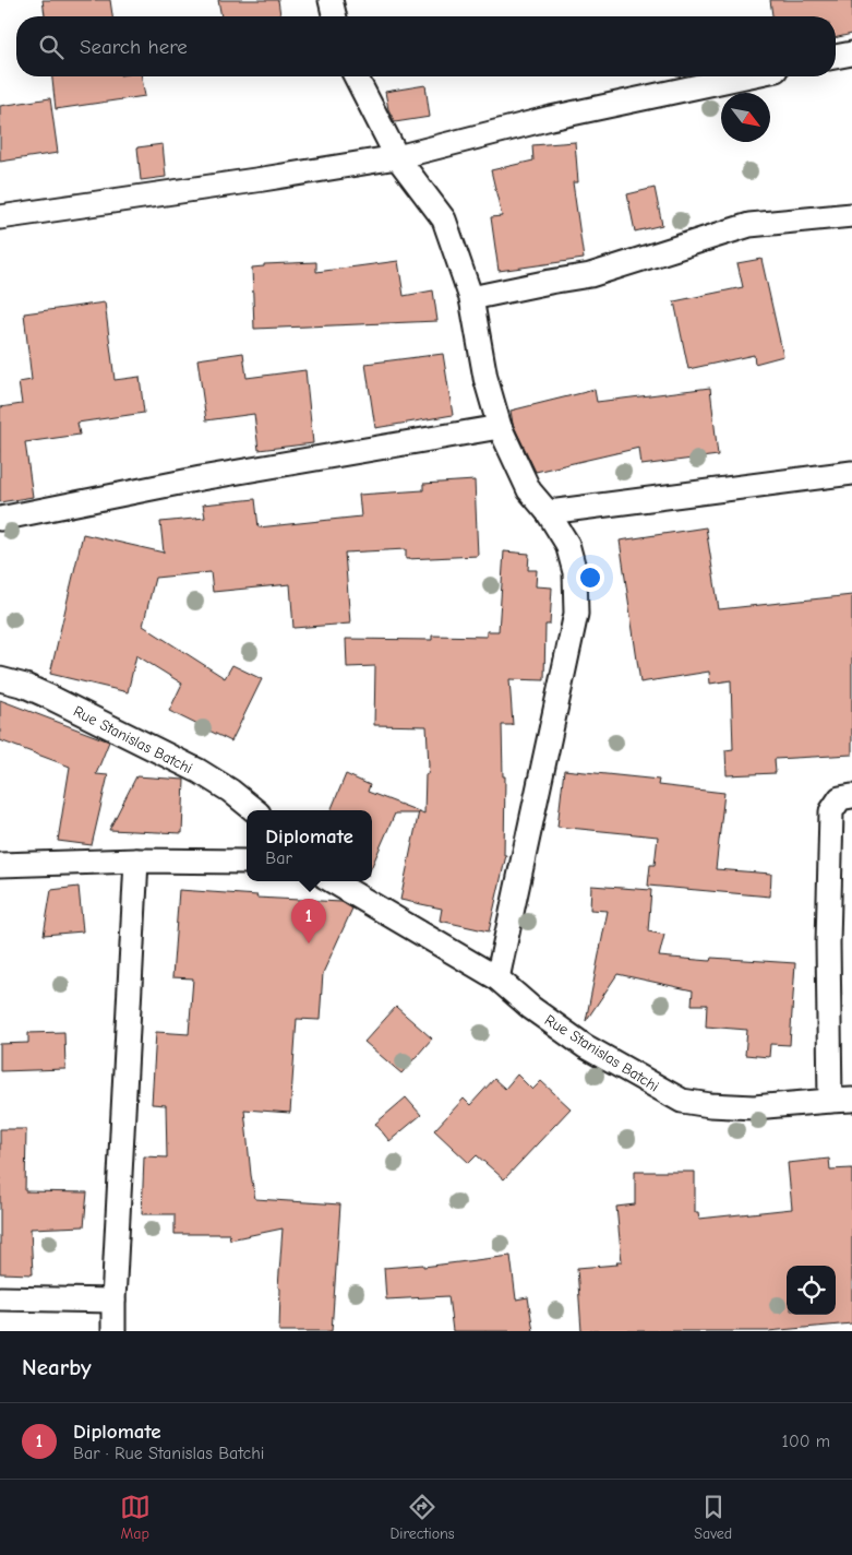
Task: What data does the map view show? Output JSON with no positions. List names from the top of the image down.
{
  "streets": {
    "street": ["Rue Stanislas Batchi"]
  },
  "north": "bottom right",
  "page": {
    "search": "Search here",
    "popup": ["Diplomate", "Bar"],
    "pins": "1",
    "heading": "Nearby",
    "list": [
      {
        "mark": "1",
        "name": "Diplomate",
        "note": "Bar · Rue Stanislas Batchi",
        "value": "100 m"
      }
    ],
    "nav": ["Map", "Directions", "Saved"]
  }
}
